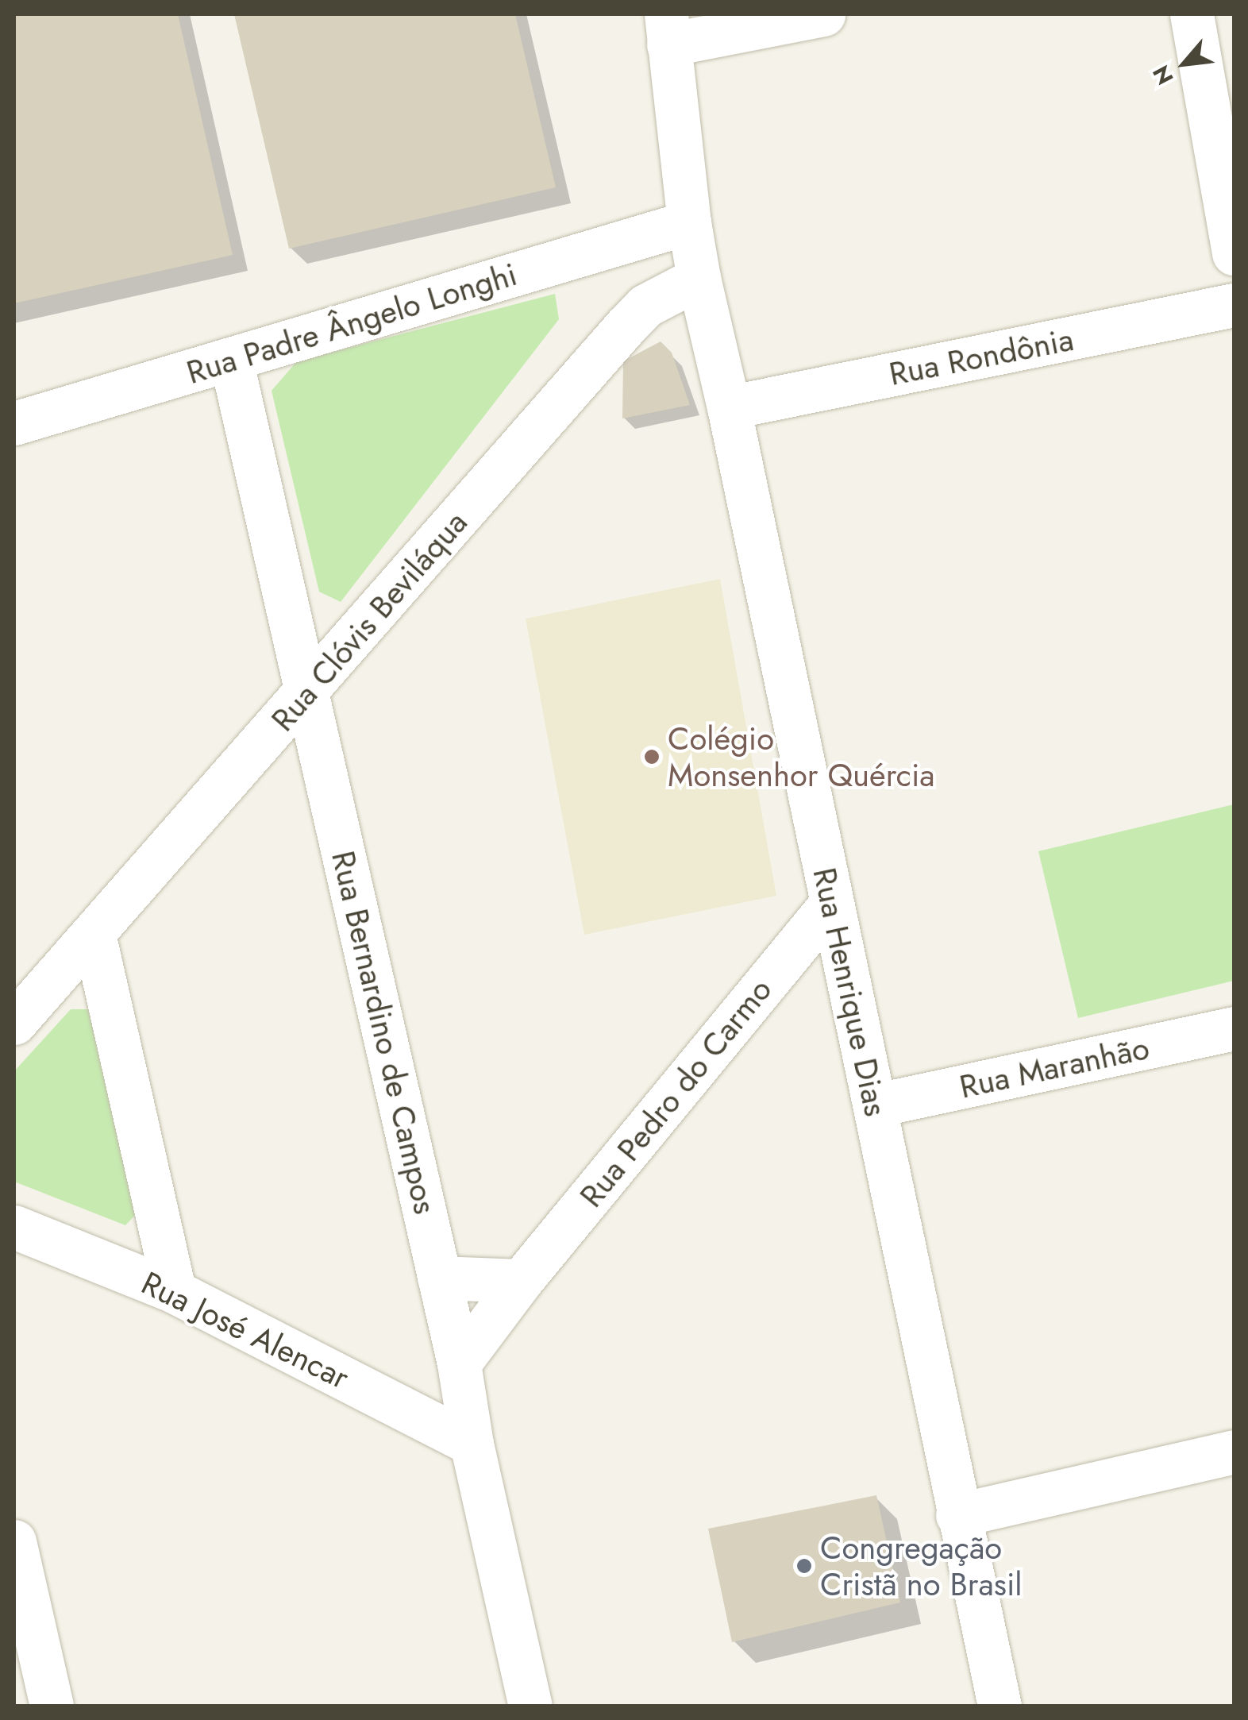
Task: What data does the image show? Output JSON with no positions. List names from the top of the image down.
{
  "streets": {
    "street": [
      "Rua Padre Ângelo Longhi",
      "Rua Rondônia",
      "Rua Clóvis Beviláqua",
      "Rua Henrique Dias",
      "Rua Bernardino de Campos",
      "Rua Maranhão",
      "Rua Pedro do Carmo",
      "Rua José Alencar"
    ]
  },
  "crossings": [
    ["Rua Padre Ângelo Longhi", "Rua Bernardino de Campos"],
    ["Rua Rondônia", "Rua Henrique Dias"],
    ["Rua Clóvis Beviláqua", "Rua Henrique Dias"],
    ["Rua Clóvis Beviláqua", "Rua Bernardino de Campos"],
    ["Rua Henrique Dias", "Rua Maranhão"],
    ["Rua Henrique Dias", "Rua Pedro do Carmo"],
    ["Rua Bernardino de Campos", "Rua Pedro do Carmo"],
    ["Rua Bernardino de Campos", "Rua José Alencar"]
  ],
  "places": ["Colégio Monsenhor Quércia", "Congregação Cristã no Brasil"],
  "north": "bottom left"
}
